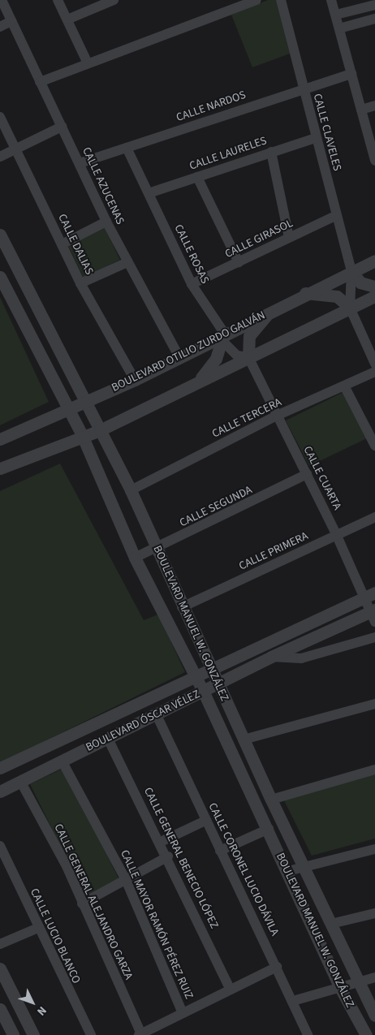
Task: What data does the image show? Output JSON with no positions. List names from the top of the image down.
{
  "streets": {
    "street": [
      "CALLE NARDOS",
      "CALLE CLAVELES",
      "CALLE LAURELES",
      "CALLE AZUCENAS",
      "CALLE GIRASOL",
      "CALLE DALIAS",
      "CALLE ROSAS",
      "BOULEVARD OTILIO ZURDO GALVÁN",
      "CALLE TERCERA",
      "CALLE CUARTA",
      "CALLE SEGUNDA",
      "CALLE PRIMERA",
      "BOULEVARD MANUEL W. GONZÁLEZ",
      "BOULEVARD ÓSCAR VÉLEZ",
      "CALLE GENERAL BENECIO LÓPEZ",
      "CALLE CORONEL LUCIO DÁVILA",
      "CALLE GENERAL ALEJANDRO GARZA",
      "CALLE MAYOR RAMÓN PÉREZ RUIZ",
      "CALLE LUCIO BLANCO"
    ]
  },
  "crossings": [
    ["CALLE NARDOS", "CALLE CLAVELES"],
    ["CALLE NARDOS", "CALLE AZUCENAS"],
    ["CALLE NARDOS", "CALLE ROSAS"],
    ["CALLE CLAVELES", "CALLE LAURELES"],
    ["CALLE CLAVELES", "CALLE GIRASOL"],
    ["CALLE CLAVELES", "BOULEVARD OTILIO ZURDO GALVÁN"],
    ["CALLE LAURELES", "CALLE ROSAS"],
    ["CALLE AZUCENAS", "BOULEVARD OTILIO ZURDO GALVÁN"],
    ["CALLE GIRASOL", "CALLE ROSAS"],
    ["CALLE DALIAS", "BOULEVARD OTILIO ZURDO GALVÁN"],
    ["CALLE ROSAS", "BOULEVARD OTILIO ZURDO GALVÁN"],
    ["CALLE ROSAS", "CALLE CUARTA"],
    ["BOULEVARD OTILIO ZURDO GALVÁN", "BOULEVARD MANUEL W. GONZÁLEZ"],
    ["CALLE TERCERA", "CALLE CUARTA"],
    ["CALLE TERCERA", "BOULEVARD MANUEL W. GONZÁLEZ"],
    ["CALLE CUARTA", "CALLE SEGUNDA"],
    ["CALLE CUARTA", "CALLE PRIMERA"],
    ["CALLE CUARTA", "BOULEVARD ÓSCAR VÉLEZ"],
    ["CALLE SEGUNDA", "BOULEVARD MANUEL W. GONZÁLEZ"],
    ["CALLE PRIMERA", "BOULEVARD MANUEL W. GONZÁLEZ"],
    ["BOULEVARD MANUEL W. GONZÁLEZ", "BOULEVARD ÓSCAR VÉLEZ"],
    ["BOULEVARD ÓSCAR VÉLEZ", "CALLE GENERAL BENECIO LÓPEZ"],
    ["BOULEVARD ÓSCAR VÉLEZ", "CALLE CORONEL LUCIO DÁVILA"],
    ["BOULEVARD ÓSCAR VÉLEZ", "CALLE GENERAL ALEJANDRO GARZA"],
    ["BOULEVARD ÓSCAR VÉLEZ", "CALLE MAYOR RAMÓN PÉREZ RUIZ"]
  ],
  "north": "bottom right"
}
